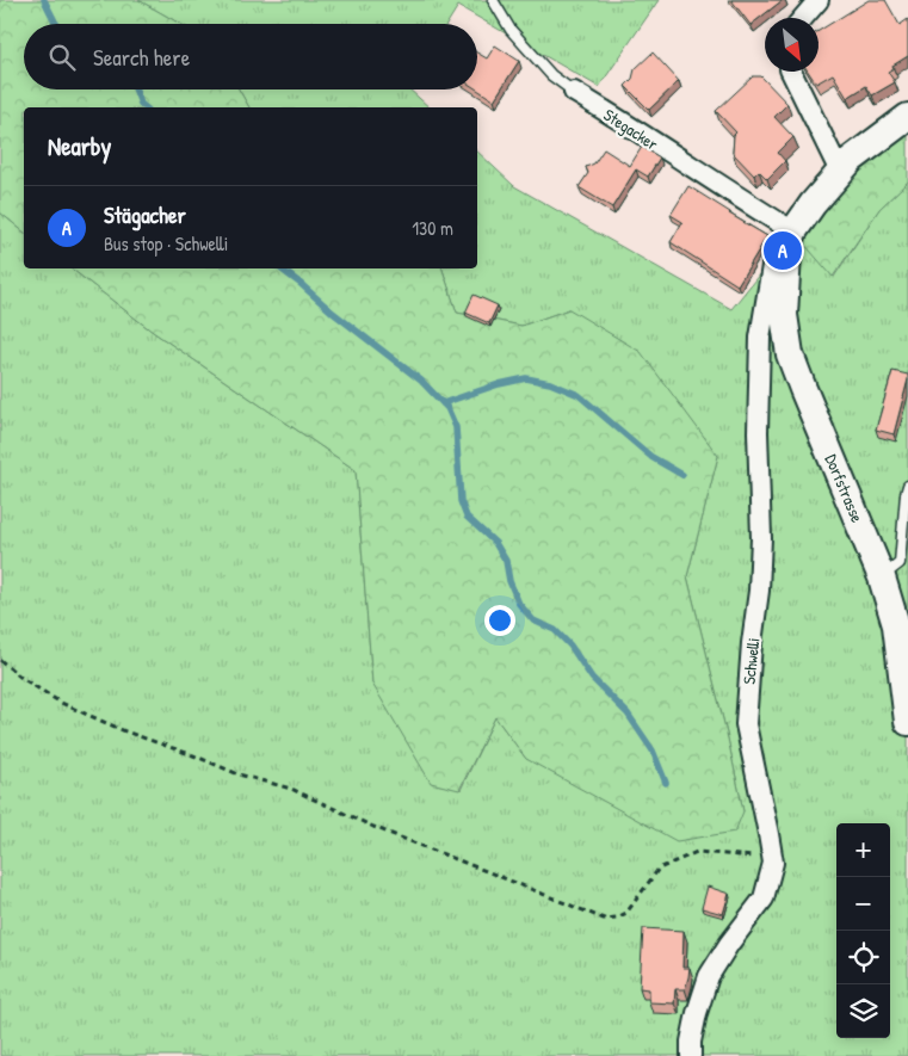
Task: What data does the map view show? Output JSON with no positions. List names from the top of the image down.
{
  "streets": {
    "street": ["Stegacker", "Dorfstrasse", "Schwelli"]
  },
  "crossings": [
    ["Stegacker", "Dorfstrasse"],
    ["Stegacker", "Schwelli"],
    ["Dorfstrasse", "Schwelli"]
  ],
  "north": "bottom right",
  "page": {
    "search": "Search here",
    "heading": "Nearby",
    "list": [
      {
        "mark": "A",
        "name": "Stägacher",
        "note": "Bus stop · Schwelli",
        "value": "130 m"
      }
    ],
    "pins": "A",
    "map_buttons": ["+", "−"]
  }
}
